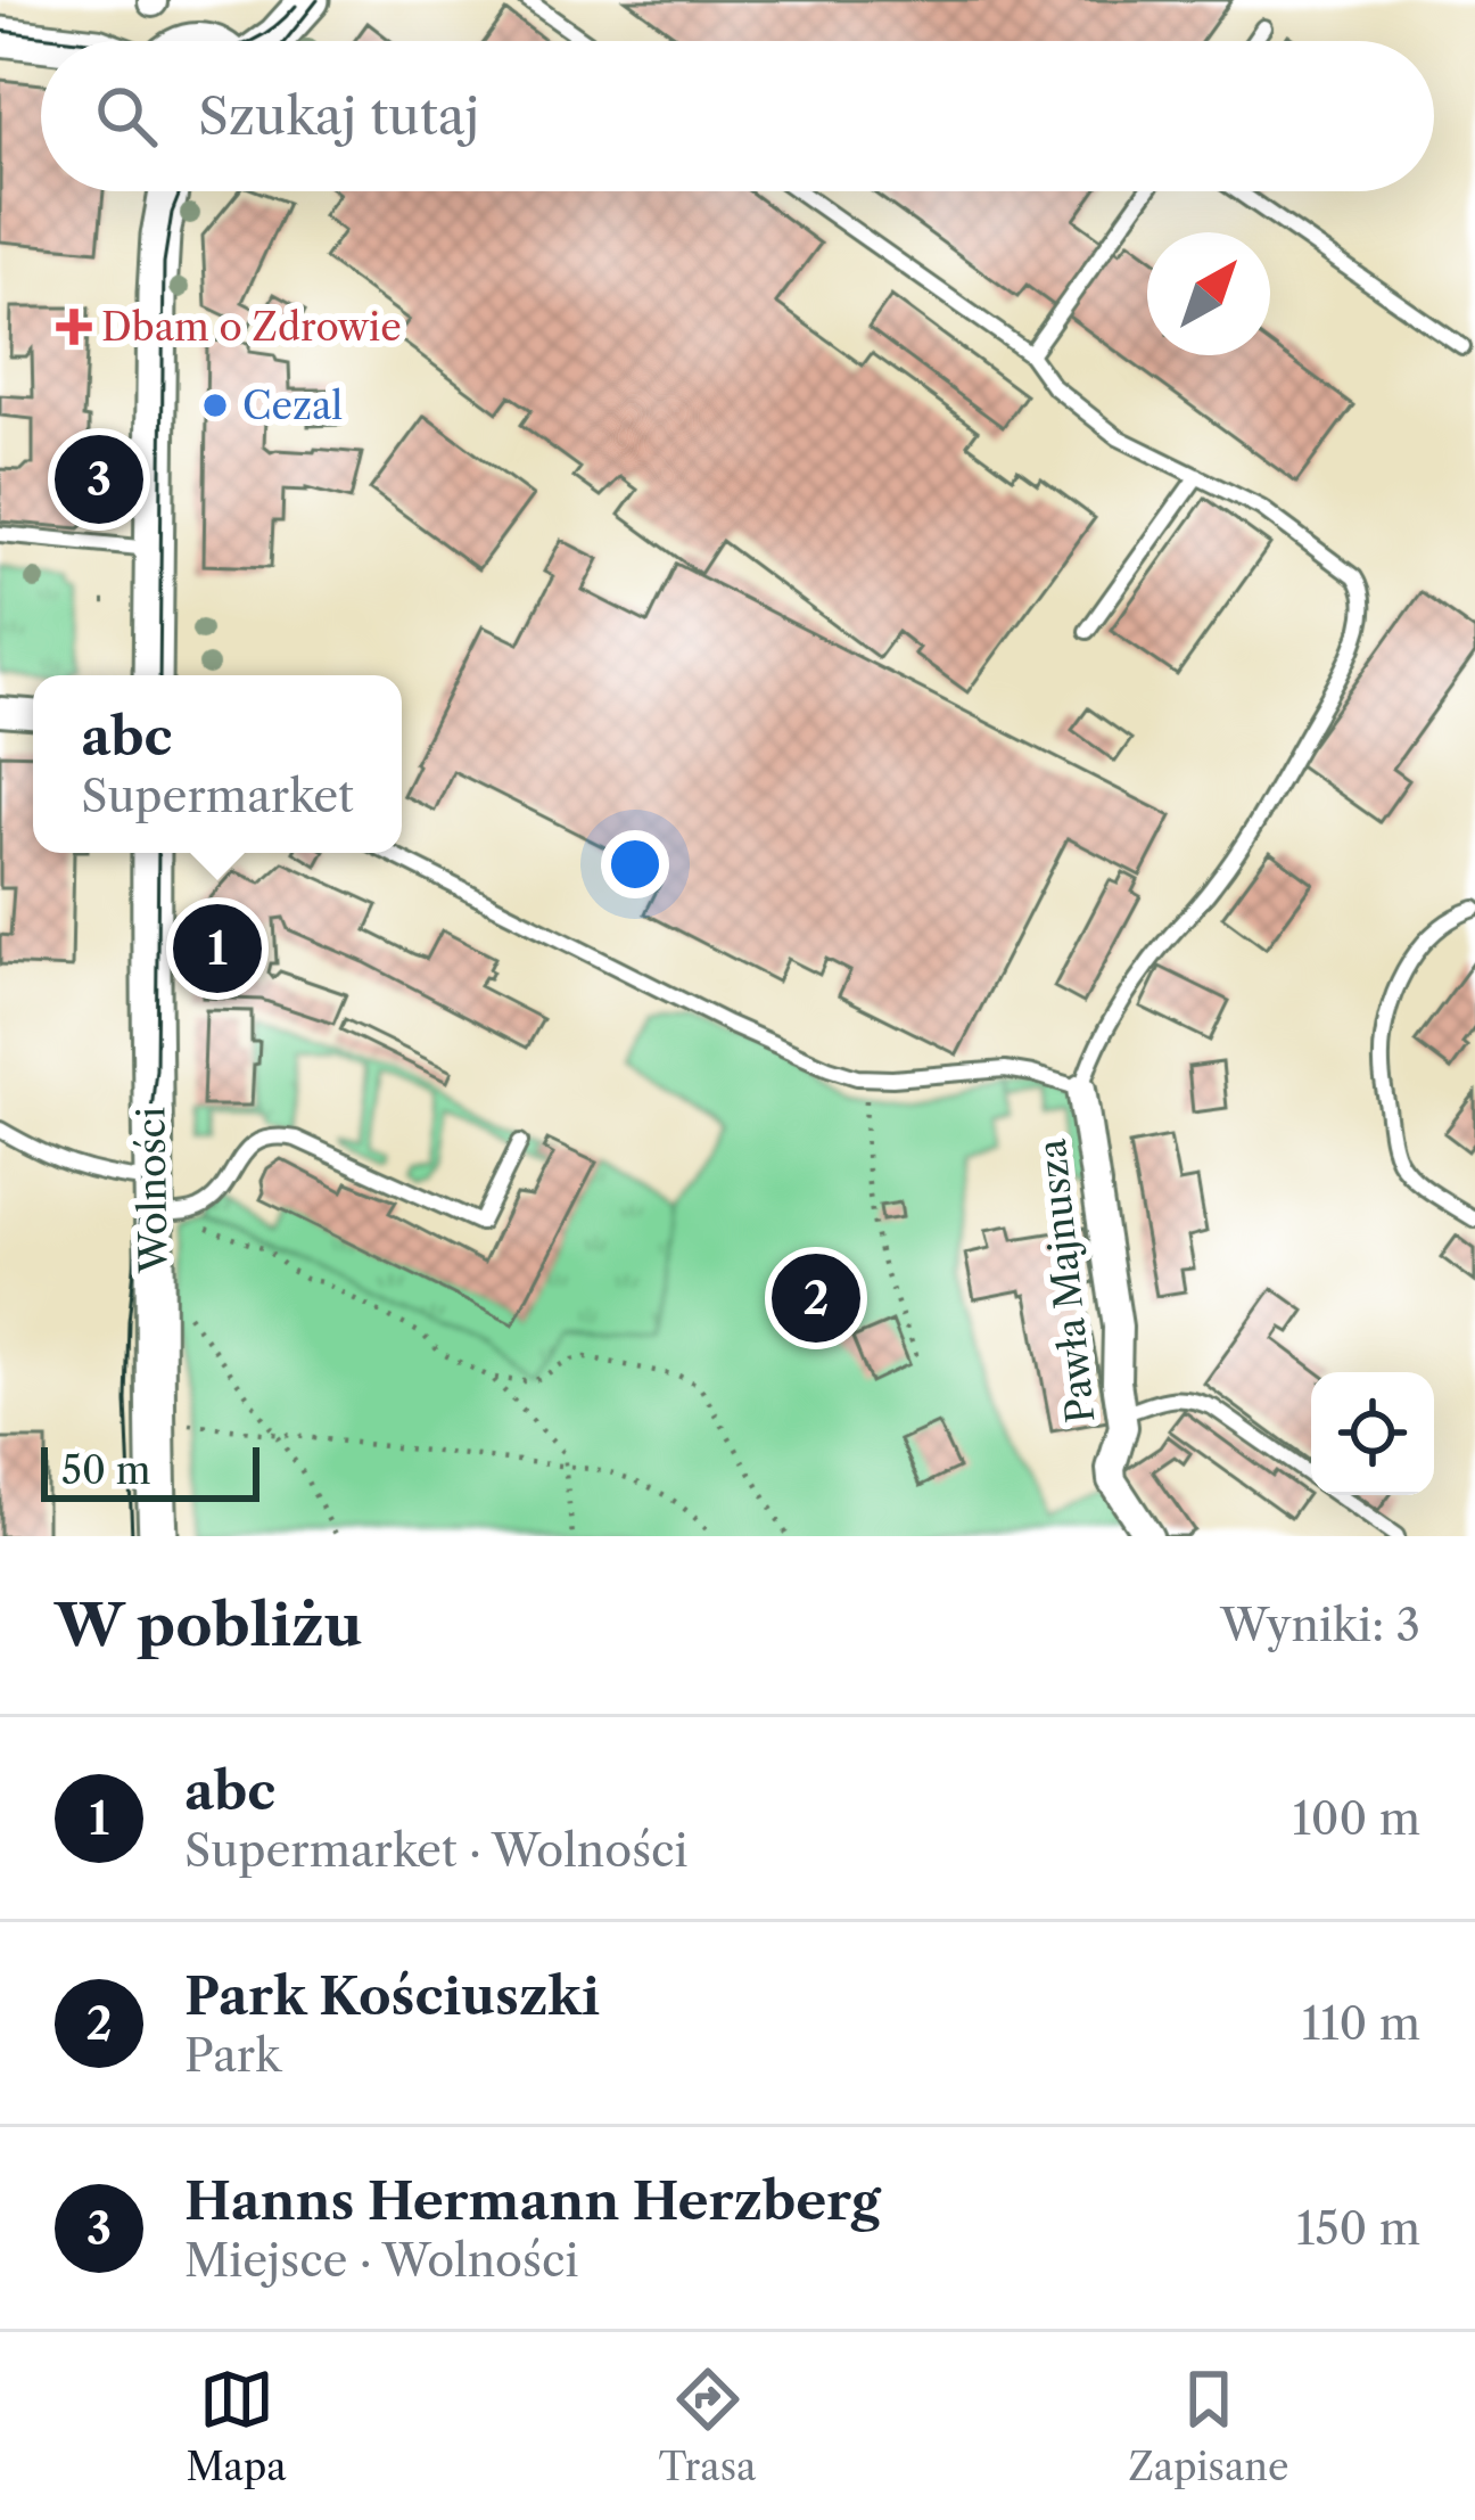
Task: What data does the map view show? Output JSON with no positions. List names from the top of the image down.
{
  "streets": {
    "street": ["Wolności", "Pawła Majnusza"]
  },
  "places": {
    "health": ["Dbam o Zdrowie"],
    "other": ["Cezal"]
  },
  "scale_bar": "50 m",
  "north": "top right",
  "page": {
    "search": "Szukaj tutaj",
    "pins": ["3", "1", "2"],
    "popup": ["abc", "Supermarket"],
    "scale": "50 m",
    "heading": ["W pobliżu", "Wyniki: 3"],
    "list": [
      {
        "mark": "1",
        "name": "abc",
        "note": "Supermarket · Wolności",
        "value": "100 m"
      },
      {
        "mark": "2",
        "name": "Park Kościuszki",
        "note": "Park",
        "value": "110 m"
      },
      {
        "mark": "3",
        "name": "Hanns Hermann Herzberg",
        "note": "Miejsce · Wolności",
        "value": "150 m"
      }
    ],
    "nav": ["Mapa", "Trasa", "Zapisane"]
  }
}
